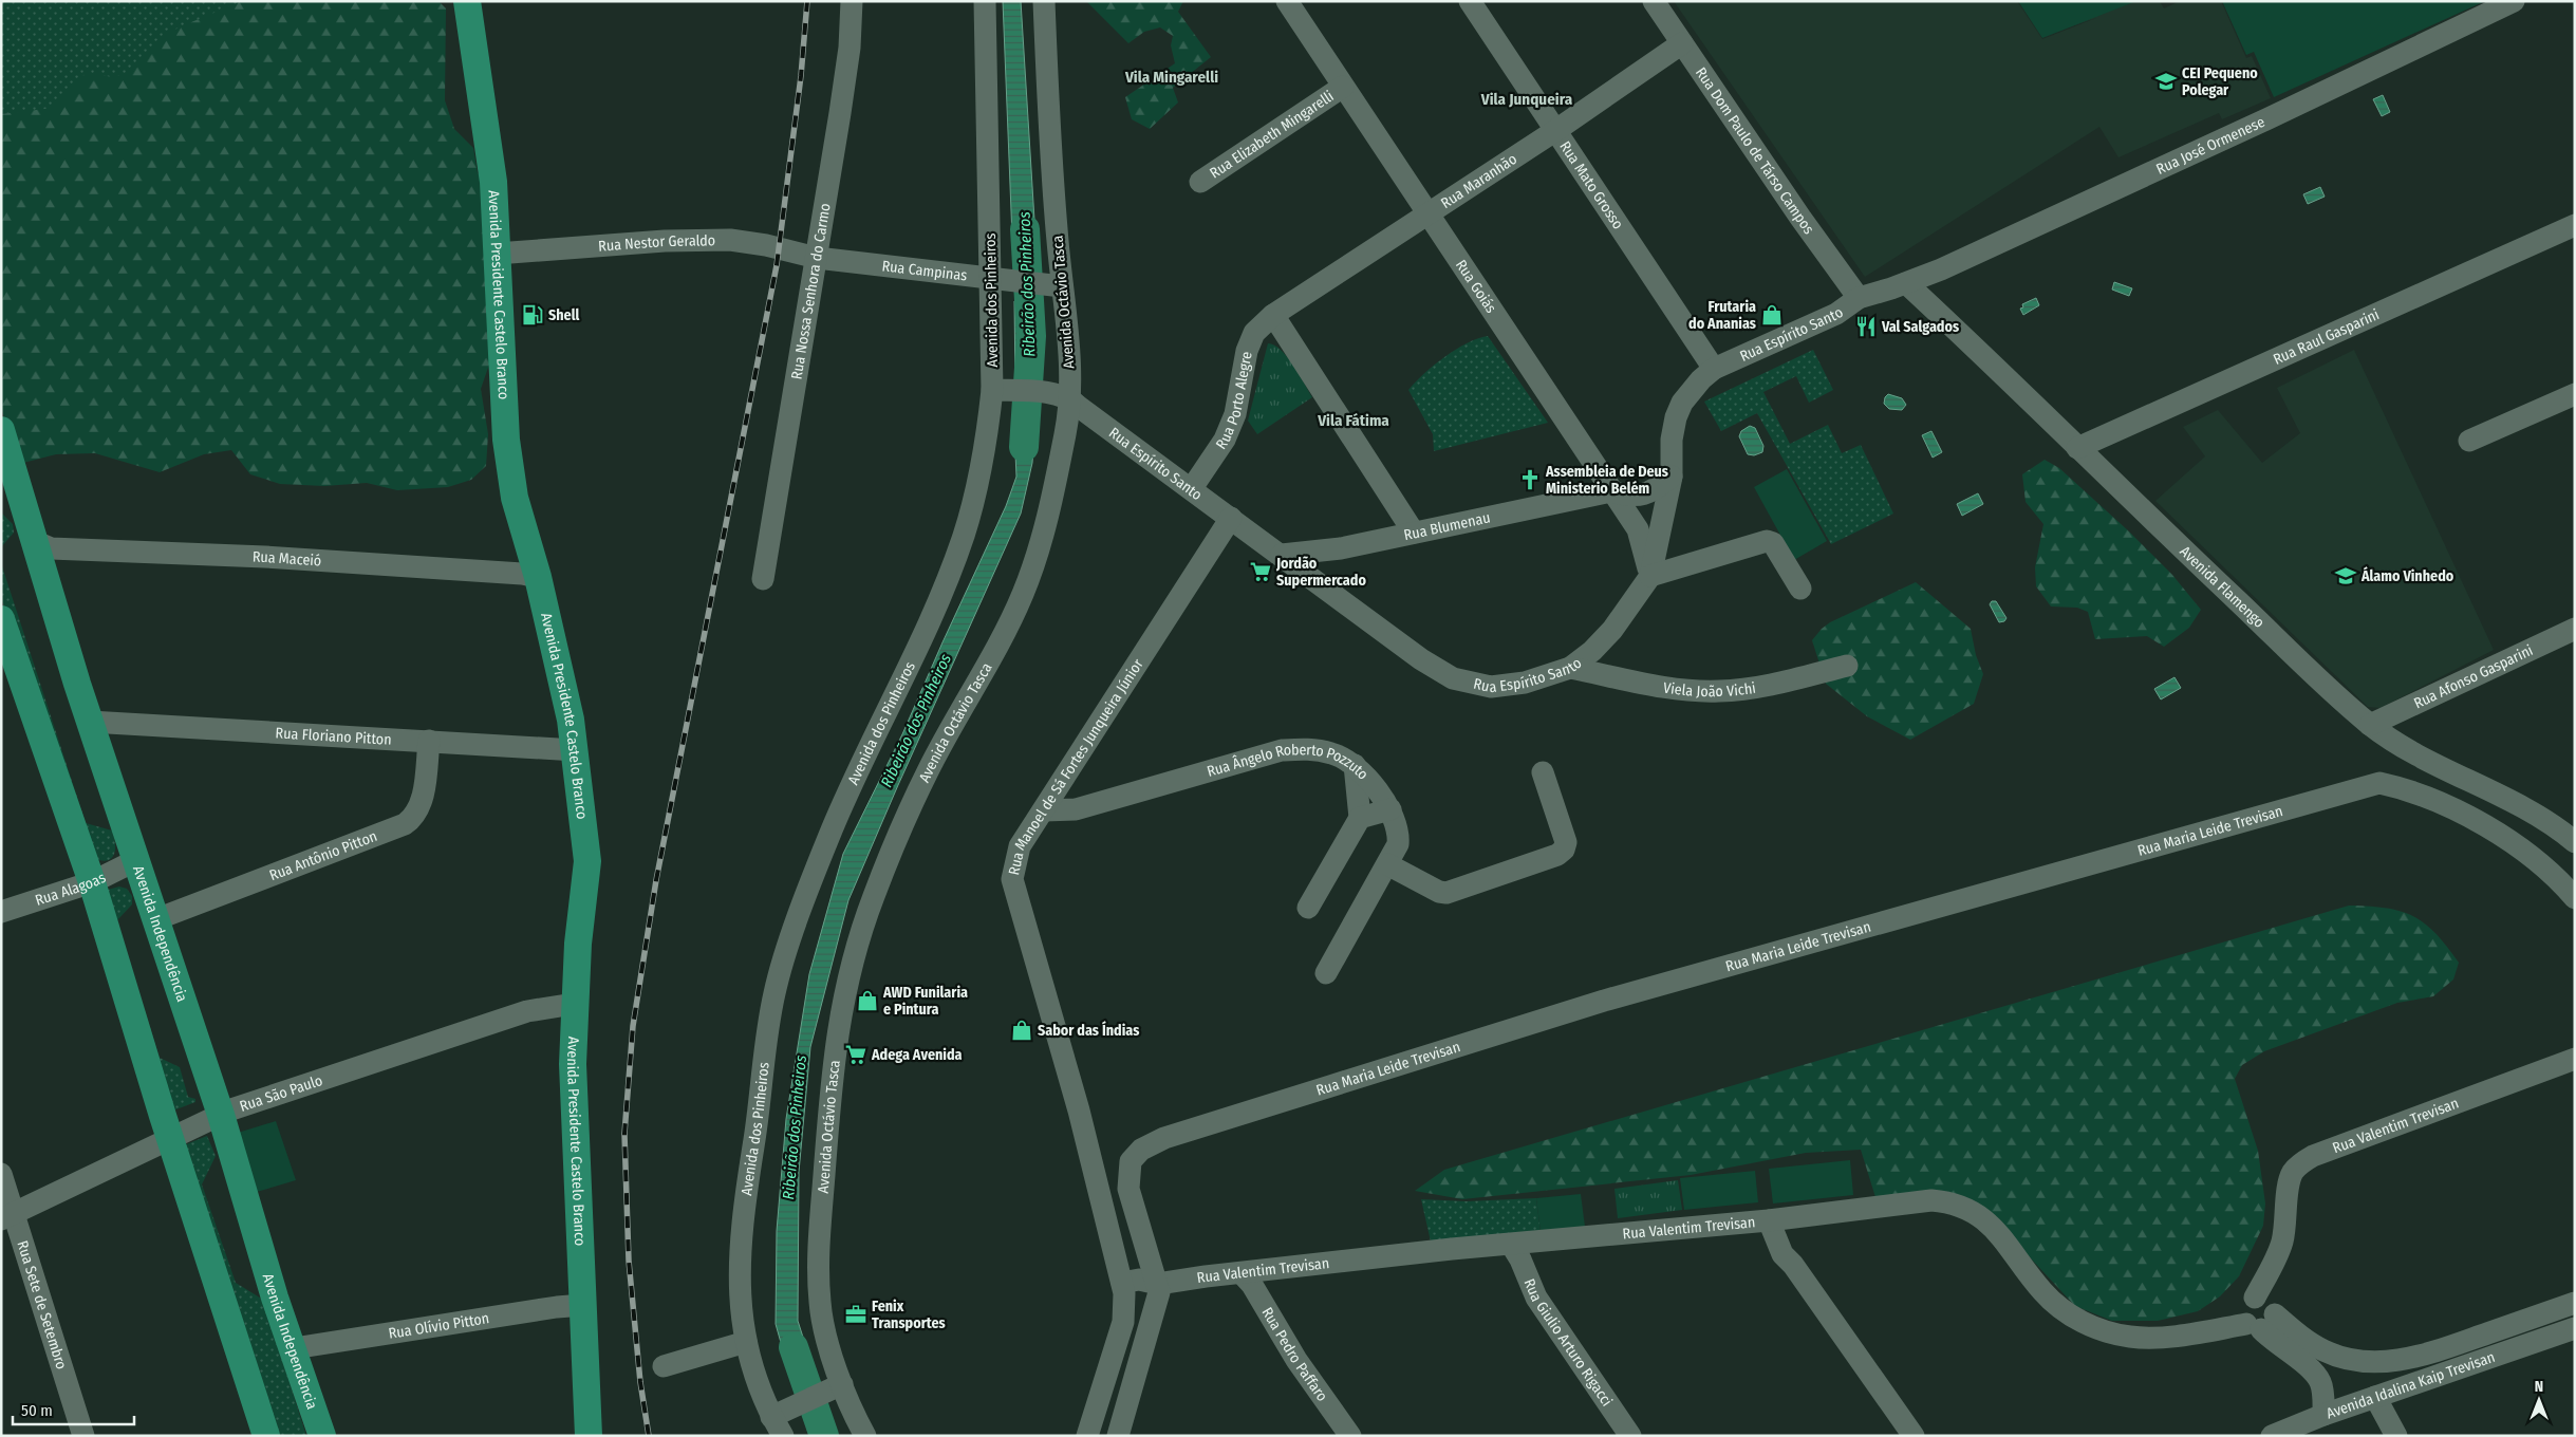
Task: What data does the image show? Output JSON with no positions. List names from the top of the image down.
{
  "streets": {
    "main road": ["Avenida Presidente Castelo Branco", "Avenida Independência"],
    "street": [
      "Rua Elizabeth Mingarelli",
      "Rua José Ormenese",
      "Rua Dom Paulo de Társo Campos",
      "Rua Maranhão",
      "Rua Mato Grosso",
      "Rua Nestor Geraldo",
      "Rua Campinas",
      "Rua Goiás",
      "Rua Nossa Senhora do Carmo",
      "Avenida dos Pinheiros",
      "Avenida Octávio Tasca",
      "Rua Espírito Santo",
      "Rua Raul Gasparini",
      "Rua Porto Alegre",
      "Rua Blumenau",
      "Rua Maceió",
      "Avenida Flamengo",
      "Rua Afonso Gasparini",
      "Viela João Vichi",
      "Rua Floriano Pitton",
      "Rua Manoel de Sá Fortes Junqueira Júnior",
      "Rua Ângelo Roberto Pozzuto",
      "Rua Maria Leide Trevisan",
      "Rua Antônio Pitton",
      "Rua Alagoas",
      "Rua São Paulo",
      "Rua Valentim Trevisan",
      "Rua Sete de Setembro",
      "Rua Olívio Pitton",
      "Rua Giulio Arturo Rigacci",
      "Rua Pedro Paffaro",
      "Avenida Idalina Kaip Trevisan"
    ]
  },
  "crossings": [
    ["Rua Elizabeth Mingarelli", "Rua Goiás"],
    ["Rua José Ormenese", "Rua Dom Paulo de Társo Campos"],
    ["Rua José Ormenese", "Rua Espírito Santo"],
    ["Rua José Ormenese", "Avenida Flamengo"],
    ["Rua Dom Paulo de Társo Campos", "Rua Maranhão"],
    ["Rua Dom Paulo de Társo Campos", "Rua Espírito Santo"],
    ["Rua Maranhão", "Rua Mato Grosso"],
    ["Rua Maranhão", "Rua Goiás"],
    ["Rua Maranhão", "Rua Porto Alegre"],
    ["Rua Mato Grosso", "Rua Espírito Santo"],
    ["Rua Nestor Geraldo", "Rua Campinas"],
    ["Rua Nestor Geraldo", "Rua Nossa Senhora do Carmo"],
    ["Rua Nestor Geraldo", "Avenida Presidente Castelo Branco"],
    ["Rua Campinas", "Rua Nossa Senhora do Carmo"],
    ["Rua Campinas", "Avenida dos Pinheiros"],
    ["Rua Campinas", "Avenida Octávio Tasca"],
    ["Rua Goiás", "Rua Espírito Santo"],
    ["Rua Goiás", "Rua Blumenau"],
    ["Avenida Presidente Castelo Branco", "Rua Maceió"],
    ["Avenida Presidente Castelo Branco", "Rua Floriano Pitton"],
    ["Avenida Presidente Castelo Branco", "Rua São Paulo"],
    ["Avenida Presidente Castelo Branco", "Rua Olívio Pitton"],
    ["Avenida Octávio Tasca", "Rua Espírito Santo"],
    ["Rua Espírito Santo", "Rua Porto Alegre"],
    ["Rua Espírito Santo", "Rua Blumenau"],
    ["Rua Espírito Santo", "Viela João Vichi"],
    ["Rua Espírito Santo", "Rua Manoel de Sá Fortes Junqueira Júnior"],
    ["Rua Raul Gasparini", "Avenida Flamengo"],
    ["Rua Maceió", "Avenida Independência"],
    ["Avenida Flamengo", "Rua Afonso Gasparini"],
    ["Rua Floriano Pitton", "Rua Antônio Pitton"],
    ["Rua Floriano Pitton", "Avenida Independência"],
    ["Rua Manoel de Sá Fortes Junqueira Júnior", "Rua Ângelo Roberto Pozzuto"],
    ["Rua Manoel de Sá Fortes Junqueira Júnior", "Rua Valentim Trevisan"],
    ["Rua Maria Leide Trevisan", "Rua Valentim Trevisan"],
    ["Rua Antônio Pitton", "Avenida Independência"],
    ["Rua Alagoas", "Avenida Independência"],
    ["Avenida Independência", "Rua São Paulo"],
    ["Avenida Independência", "Rua Olívio Pitton"],
    ["Rua São Paulo", "Rua Sete de Setembro"],
    ["Rua Valentim Trevisan", "Rua Giulio Arturo Rigacci"],
    ["Rua Valentim Trevisan", "Rua Pedro Paffaro"],
    ["Rua Valentim Trevisan", "Avenida Idalina Kaip Trevisan"]
  ],
  "districts": ["Vila Mingarelli", "Vila Junqueira", "Vila Fátima"],
  "water": ["Ribeirão dos Pinheiros"],
  "places": {
    "school or university": ["CEI Pequeno Polegar", "Álamo Vinhedo"],
    "fuel station": ["Shell"],
    "shop": ["Frutaria do Ananias", "AWD Funilaria e Pintura", "Sabor das Índias"],
    "restaurant": ["Val Salgados"],
    "church": ["Assembleia de Deus Ministerio Belém"],
    "supermarket": ["Jordão Supermercado", "Adega Avenida"],
    "office": ["Fenix Transportes"]
  },
  "scale_bar": "50 m",
  "north": "top"
}
